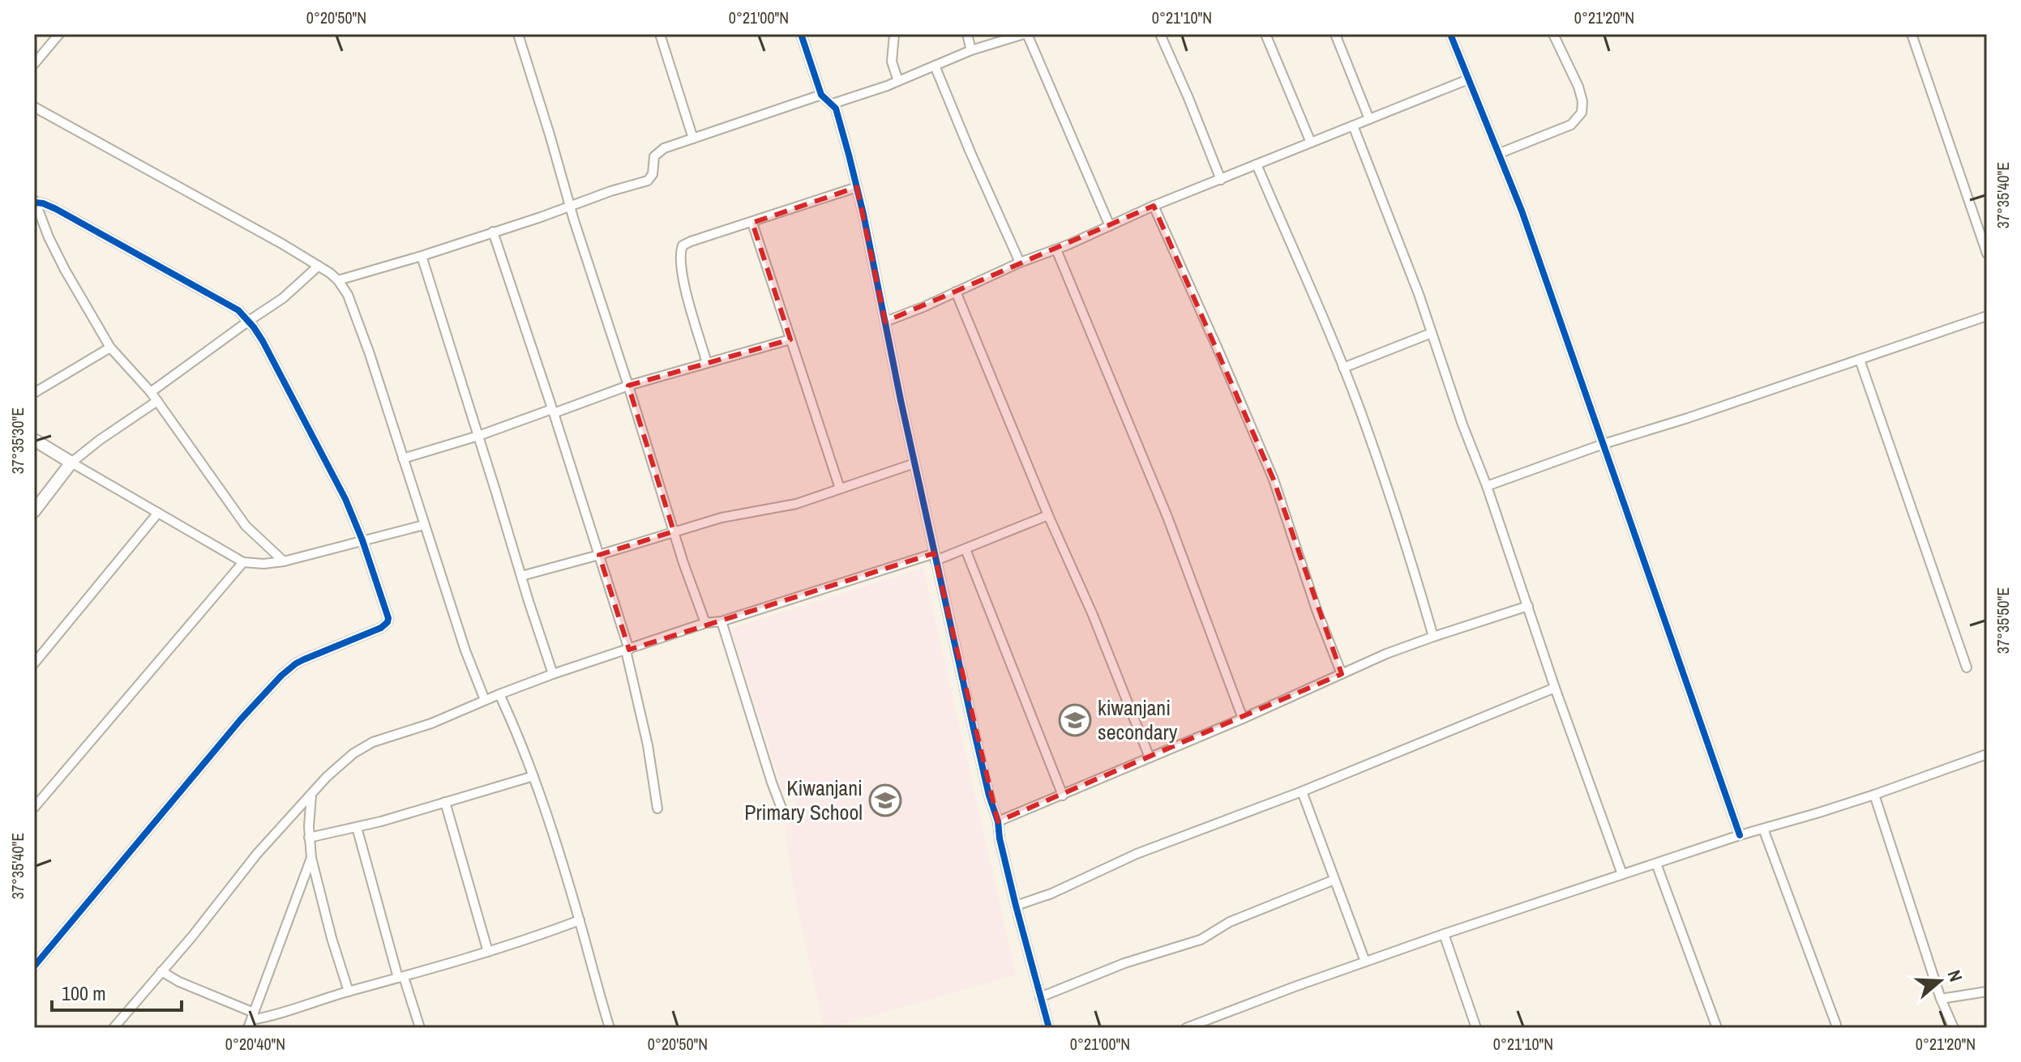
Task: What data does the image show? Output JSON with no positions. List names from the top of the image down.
{
  "places": {
    "school or university": ["kiwanjani secondary", "Kiwanjani Primary School"]
  },
  "scale_bar": "100 m",
  "north": "right",
  "coordinates": [
    "0°20'50\"N",
    "0°21'00\"N",
    "0°21'10\"N",
    "0°21'20\"N",
    "37°35'40\"E",
    "37°35'30\"E",
    "37°35'50\"E",
    "0°20'40\"N"
  ]
}
